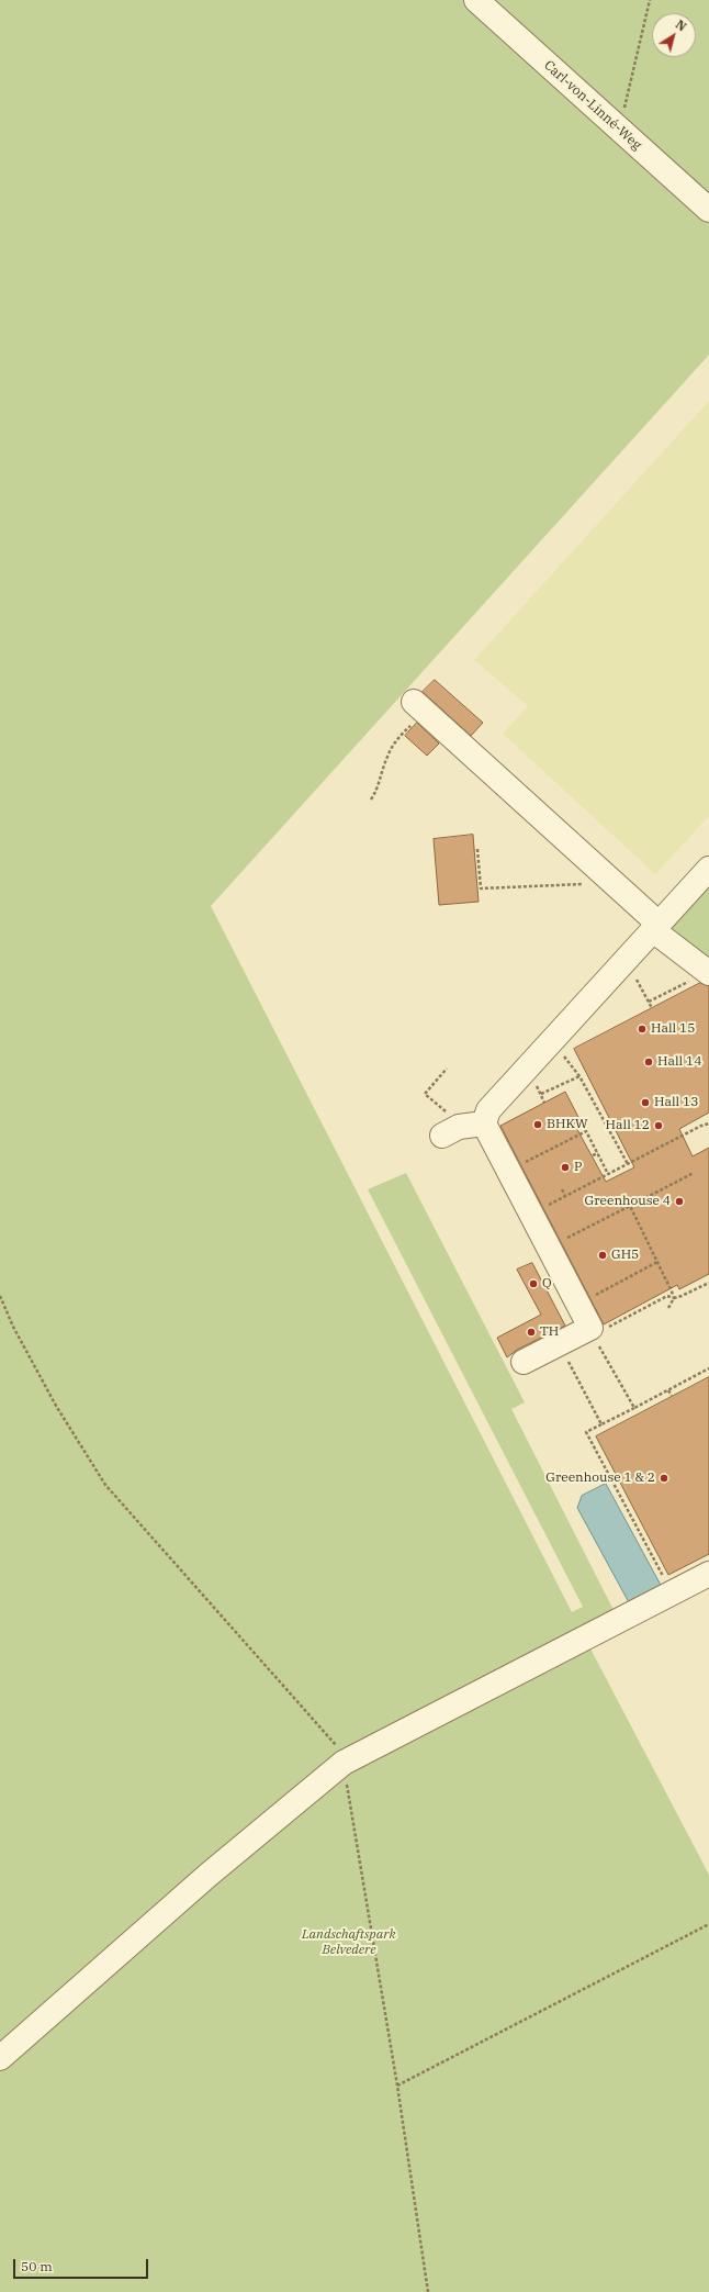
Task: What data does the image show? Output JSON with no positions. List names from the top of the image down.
{
  "streets": {
    "street": ["Carl-von-Linné-Weg"]
  },
  "parks": ["Landschaftspark Belvedere"],
  "places": [
    "Hall 15",
    "Hall 14",
    "Hall 13",
    "BHKW",
    "Hall 12",
    "P",
    "Greenhouse 4",
    "GH5",
    "Q",
    "TH",
    "Greenhouse 1 & 2"
  ],
  "scale_bar": "50 m",
  "north": "top right"
}
